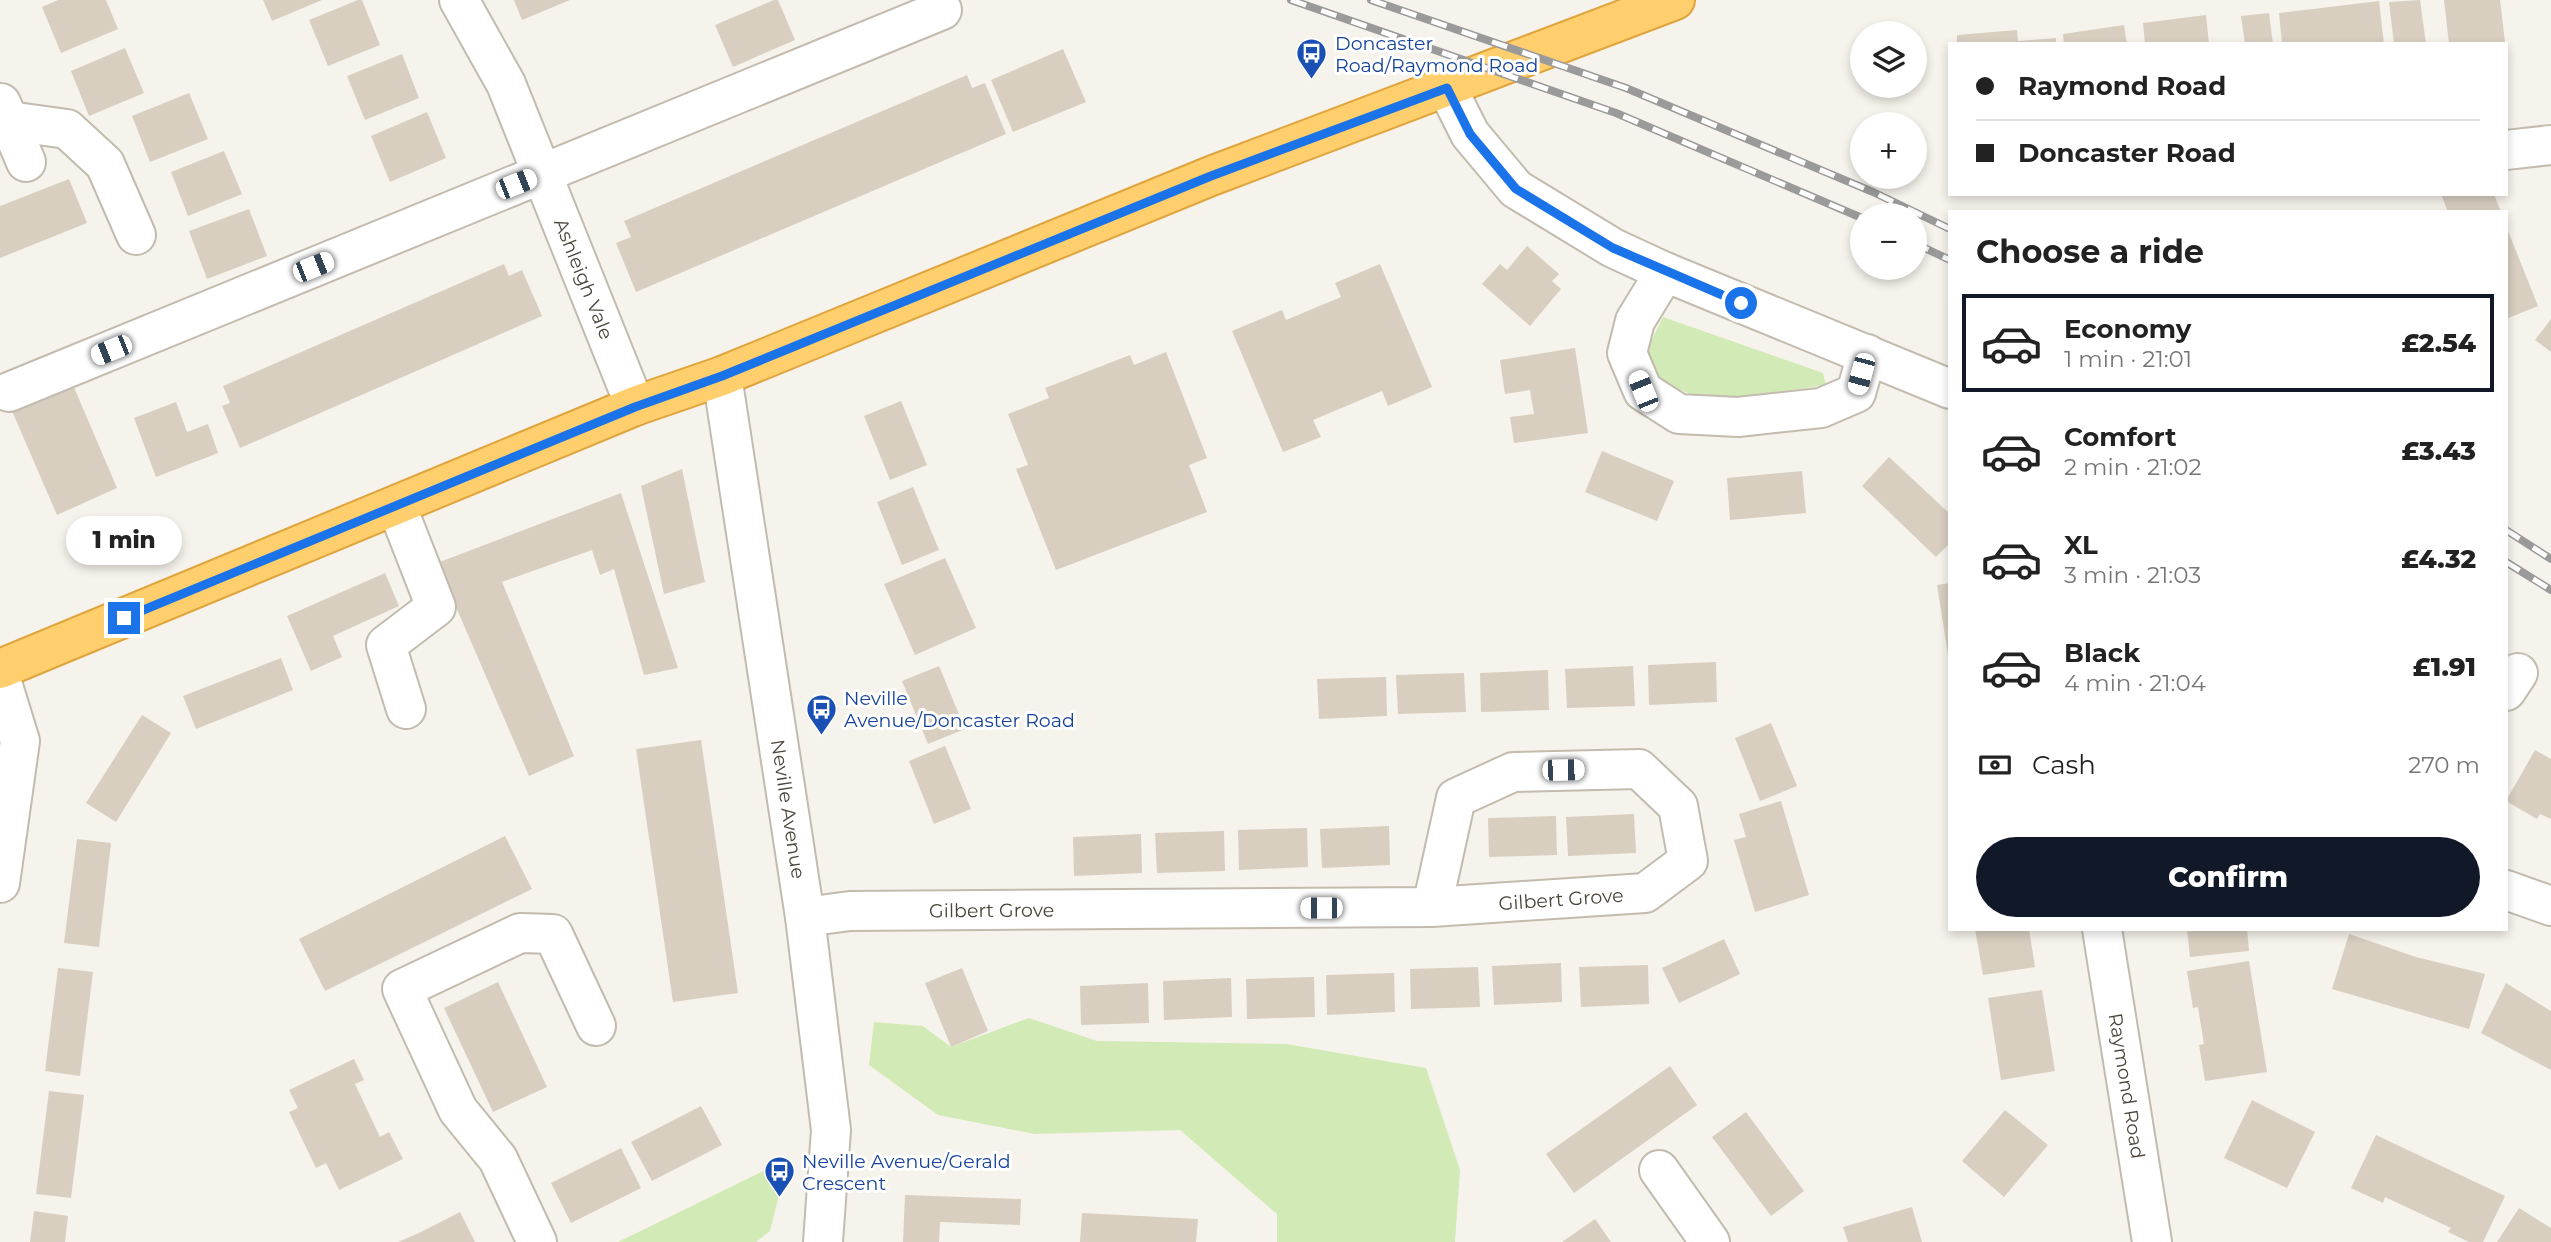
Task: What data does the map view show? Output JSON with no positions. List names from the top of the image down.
{
  "streets": {
    "street": [
      "Ashleigh Vale",
      "Neville Avenue",
      "Gilbert Grove",
      "Raymond Road"
    ]
  },
  "crossings": [
    ["Neville Avenue", "Gilbert Grove"]
  ],
  "places": {
    "bus stop": ["Doncaster Road/Raymond Road", "Neville Avenue/Doncaster Road", "Neville Avenue/Gerald Crescent"]
  },
  "page": {
    "map_buttons": ["+", "−"],
    "banner": ["Raymond Road", "Doncaster Road"],
    "heading": "Choose a ride",
    "list": [
      {
        "name": "Economy",
        "note": "1 min · 21:01",
        "value": "£2.54"
      },
      {
        "name": "Comfort",
        "note": "2 min · 21:02",
        "value": "£3.43"
      },
      {
        "name": "XL",
        "note": "3 min · 21:03",
        "value": "£4.32"
      },
      {
        "name": "Black",
        "note": "4 min · 21:04",
        "value": "£1.91"
      }
    ],
    "bubble": "1 min",
    "pay": ["Cash", "270 m"],
    "buttons": "Confirm"
  }
}
